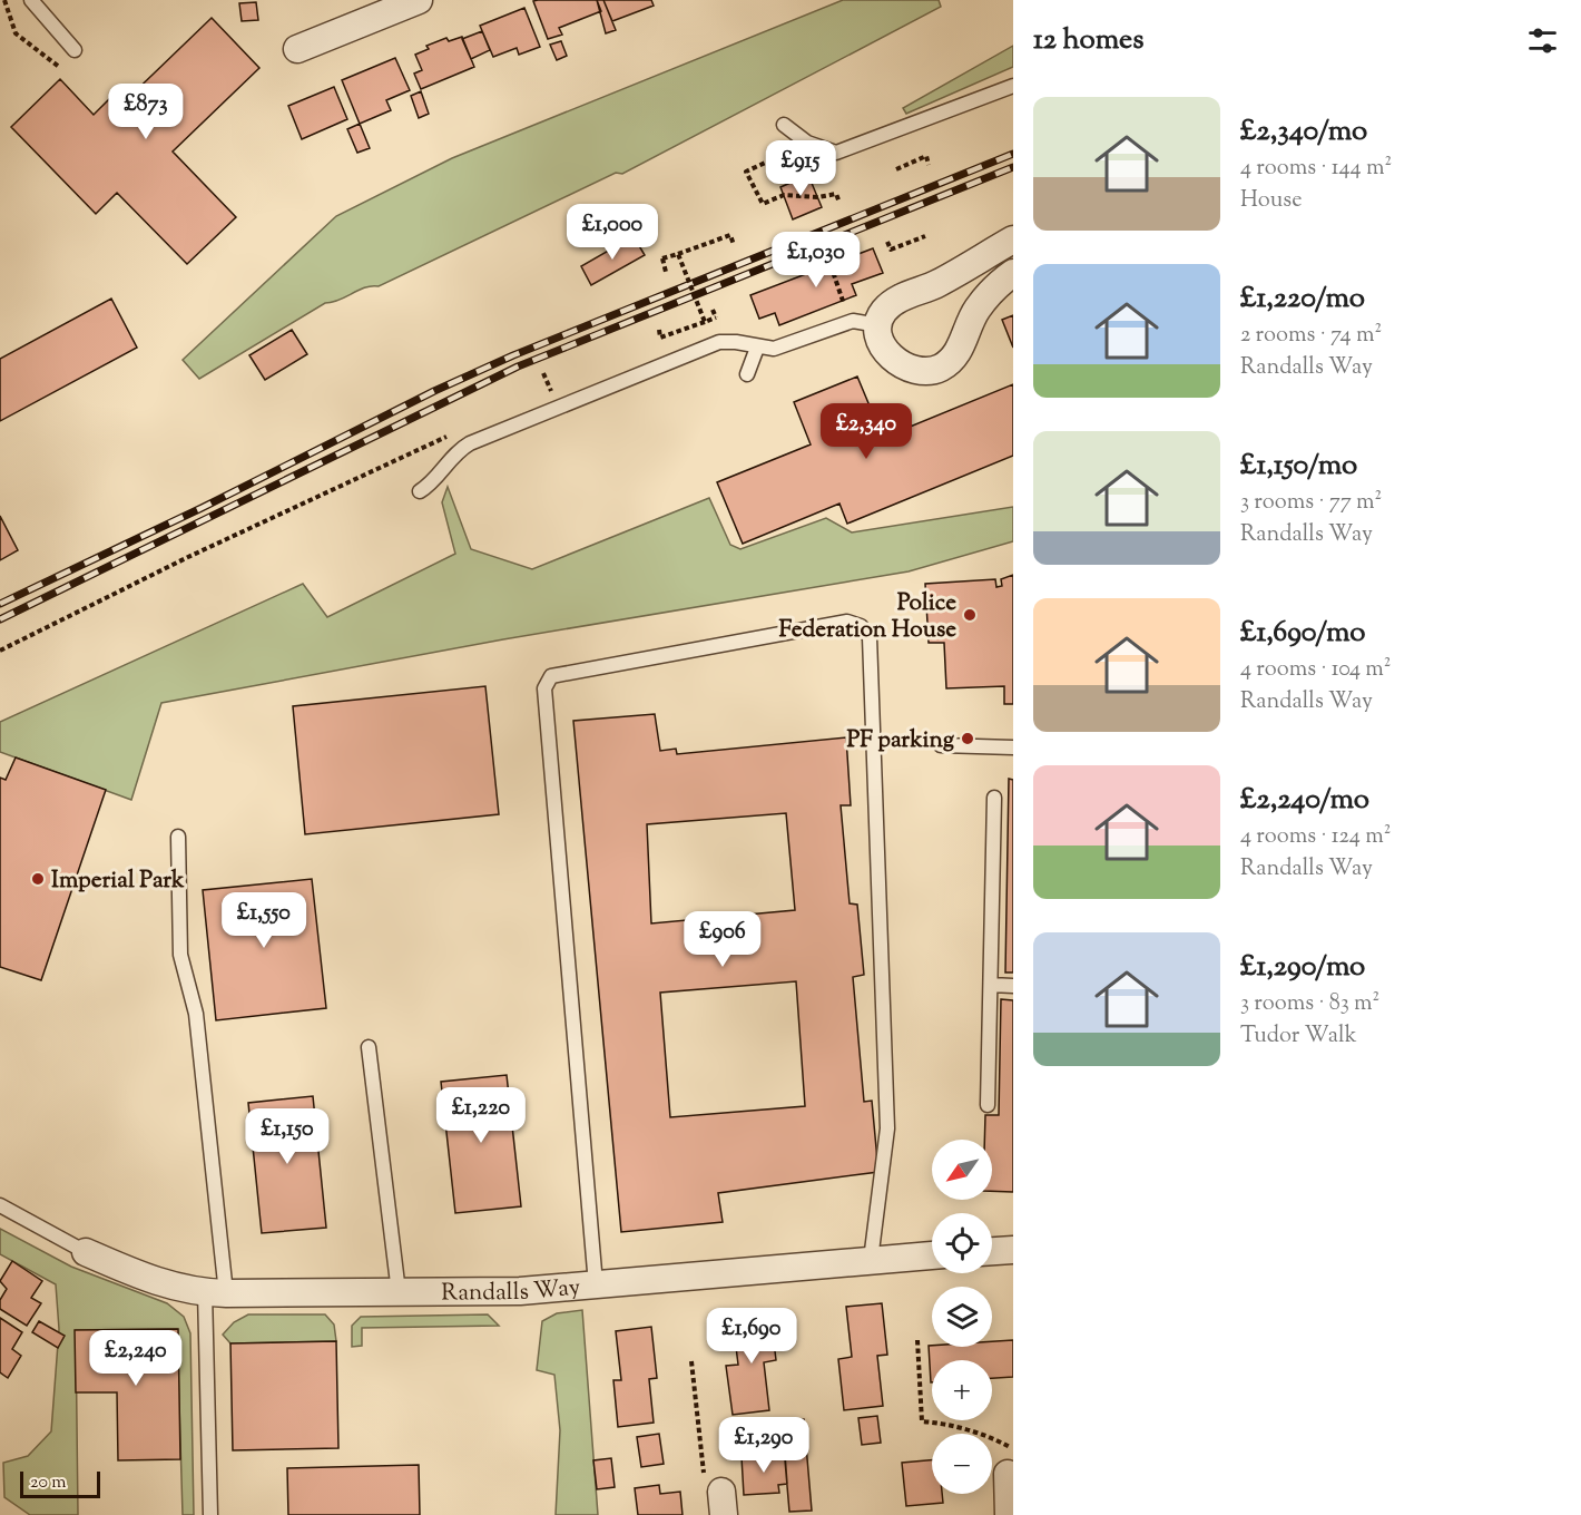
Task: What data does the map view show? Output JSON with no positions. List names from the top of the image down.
{
  "streets": {
    "street": ["Randalls Way"]
  },
  "places": ["Police Federation House", "PF parking", "Imperial Park"],
  "scale_bar": "20 m",
  "north": "bottom left",
  "page": {
    "heading": "12 homes",
    "list": [
      {
        "name": "£2,340/mo",
        "note": "4 rooms · 144 m² · House"
      },
      {
        "name": "£1,220/mo",
        "note": "2 rooms · 74 m² · Randalls Way"
      },
      {
        "name": "£1,150/mo",
        "note": "3 rooms · 77 m² · Randalls Way"
      },
      {
        "name": "£1,690/mo",
        "note": "4 rooms · 104 m² · Randalls Way"
      },
      {
        "name": "£2,240/mo",
        "note": "4 rooms · 124 m² · Randalls Way"
      },
      {
        "name": "£1,290/mo",
        "note": "3 rooms · 83 m² · Tudor Walk"
      }
    ],
    "price": [
      "£873",
      "£915",
      "£1,000",
      "£1,030",
      "£2,340",
      "£1,550",
      "£906",
      "£1,220",
      "£1,150",
      "£1,690",
      "£2,240",
      "£1,290"
    ],
    "map_buttons": ["+", "−"],
    "scale": "20 m"
  }
}
